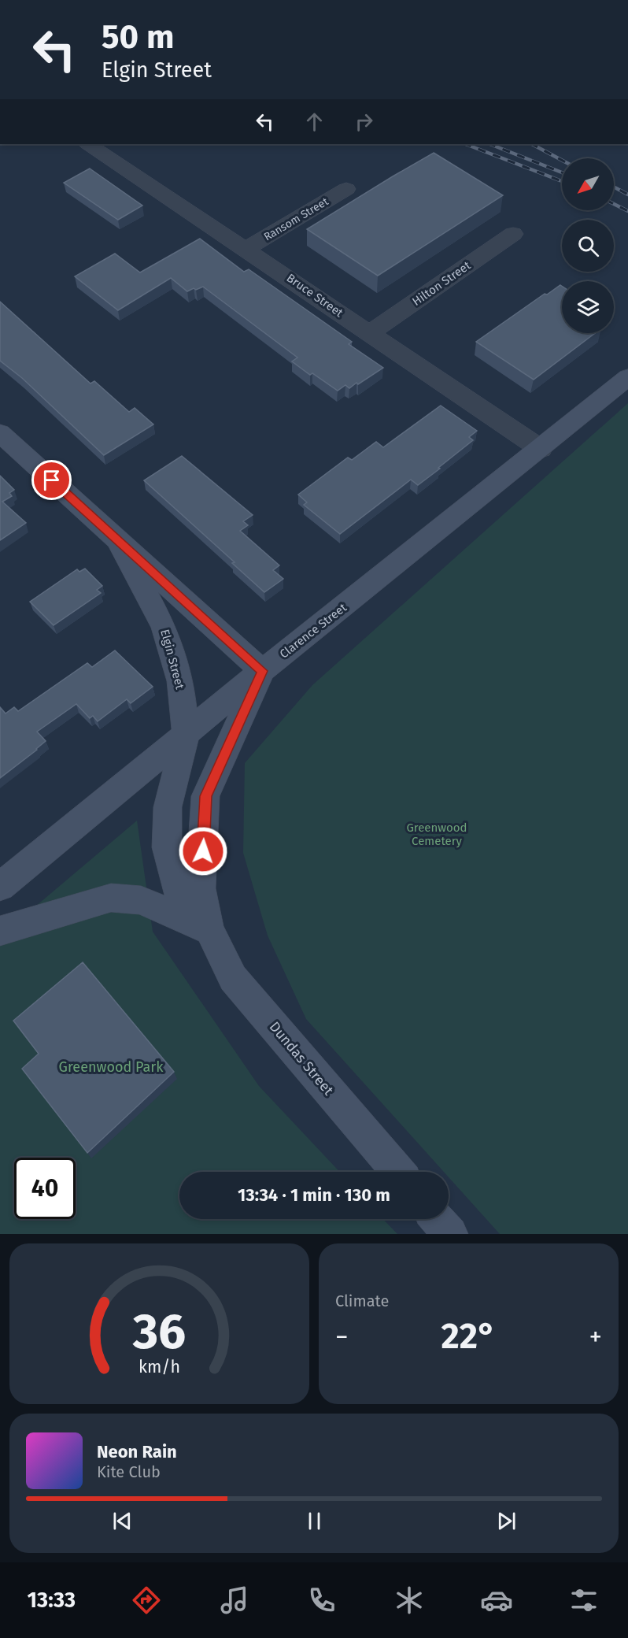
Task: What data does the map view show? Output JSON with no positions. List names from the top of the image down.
{
  "streets": {
    "main road": ["Clarence Street", "Elgin Street", "Dundas Street"],
    "street": ["Ransom Street", "Hilton Street", "Bruce Street"]
  },
  "crossings": [
    ["Ransom Street", "Bruce Street"],
    ["Hilton Street", "Bruce Street"],
    ["Bruce Street", "Clarence Street"],
    ["Clarence Street", "Elgin Street"],
    ["Clarence Street", "Dundas Street"],
    ["Elgin Street", "Dundas Street"]
  ],
  "parks": ["Greenwood Cemetery", "Greenwood Park"],
  "north": "bottom left",
  "page": {
    "turn": ["50 m", "Elgin Street"],
    "limit": "40",
    "trip": "13:34 · 1 min · 130 m",
    "tile": "Climate",
    "heat": ["−", "22°", "+"],
    "song": ["Neon Rain", "Kite Club"],
    "tabs": "13:33",
    "gauge": ["36", "km/h"]
  }
}
